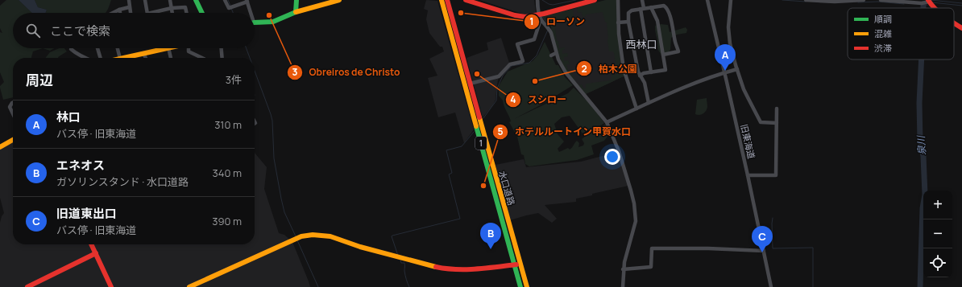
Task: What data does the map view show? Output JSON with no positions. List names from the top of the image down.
{
  "streets": {
    "main road": ["1", "水口道路"],
    "street": ["旧東海道"]
  },
  "districts": ["西林口"],
  "water": ["泉川"],
  "places": [
    "ローソン",
    "Obreiros de Christo",
    "スシロー",
    "柏木公園",
    "ホテルルートイン甲賀水口"
  ],
  "legend": ["順調", "混雑", "渋滞"],
  "page": {
    "search": "ここで検索",
    "pins": ["A", "B", "C"],
    "heading": ["周辺", "3件"],
    "list": [
      {
        "mark": "A",
        "name": "林口",
        "note": "バス停 · 旧東海道",
        "value": "310 m"
      },
      {
        "mark": "B",
        "name": "エネオス",
        "note": "ガソリンスタンド · 水口道路",
        "value": "340 m"
      },
      {
        "mark": "C",
        "name": "旧道東出口",
        "note": "バス停 · 旧東海道",
        "value": "390 m"
      }
    ],
    "map_buttons": ["+", "−"]
  }
}
